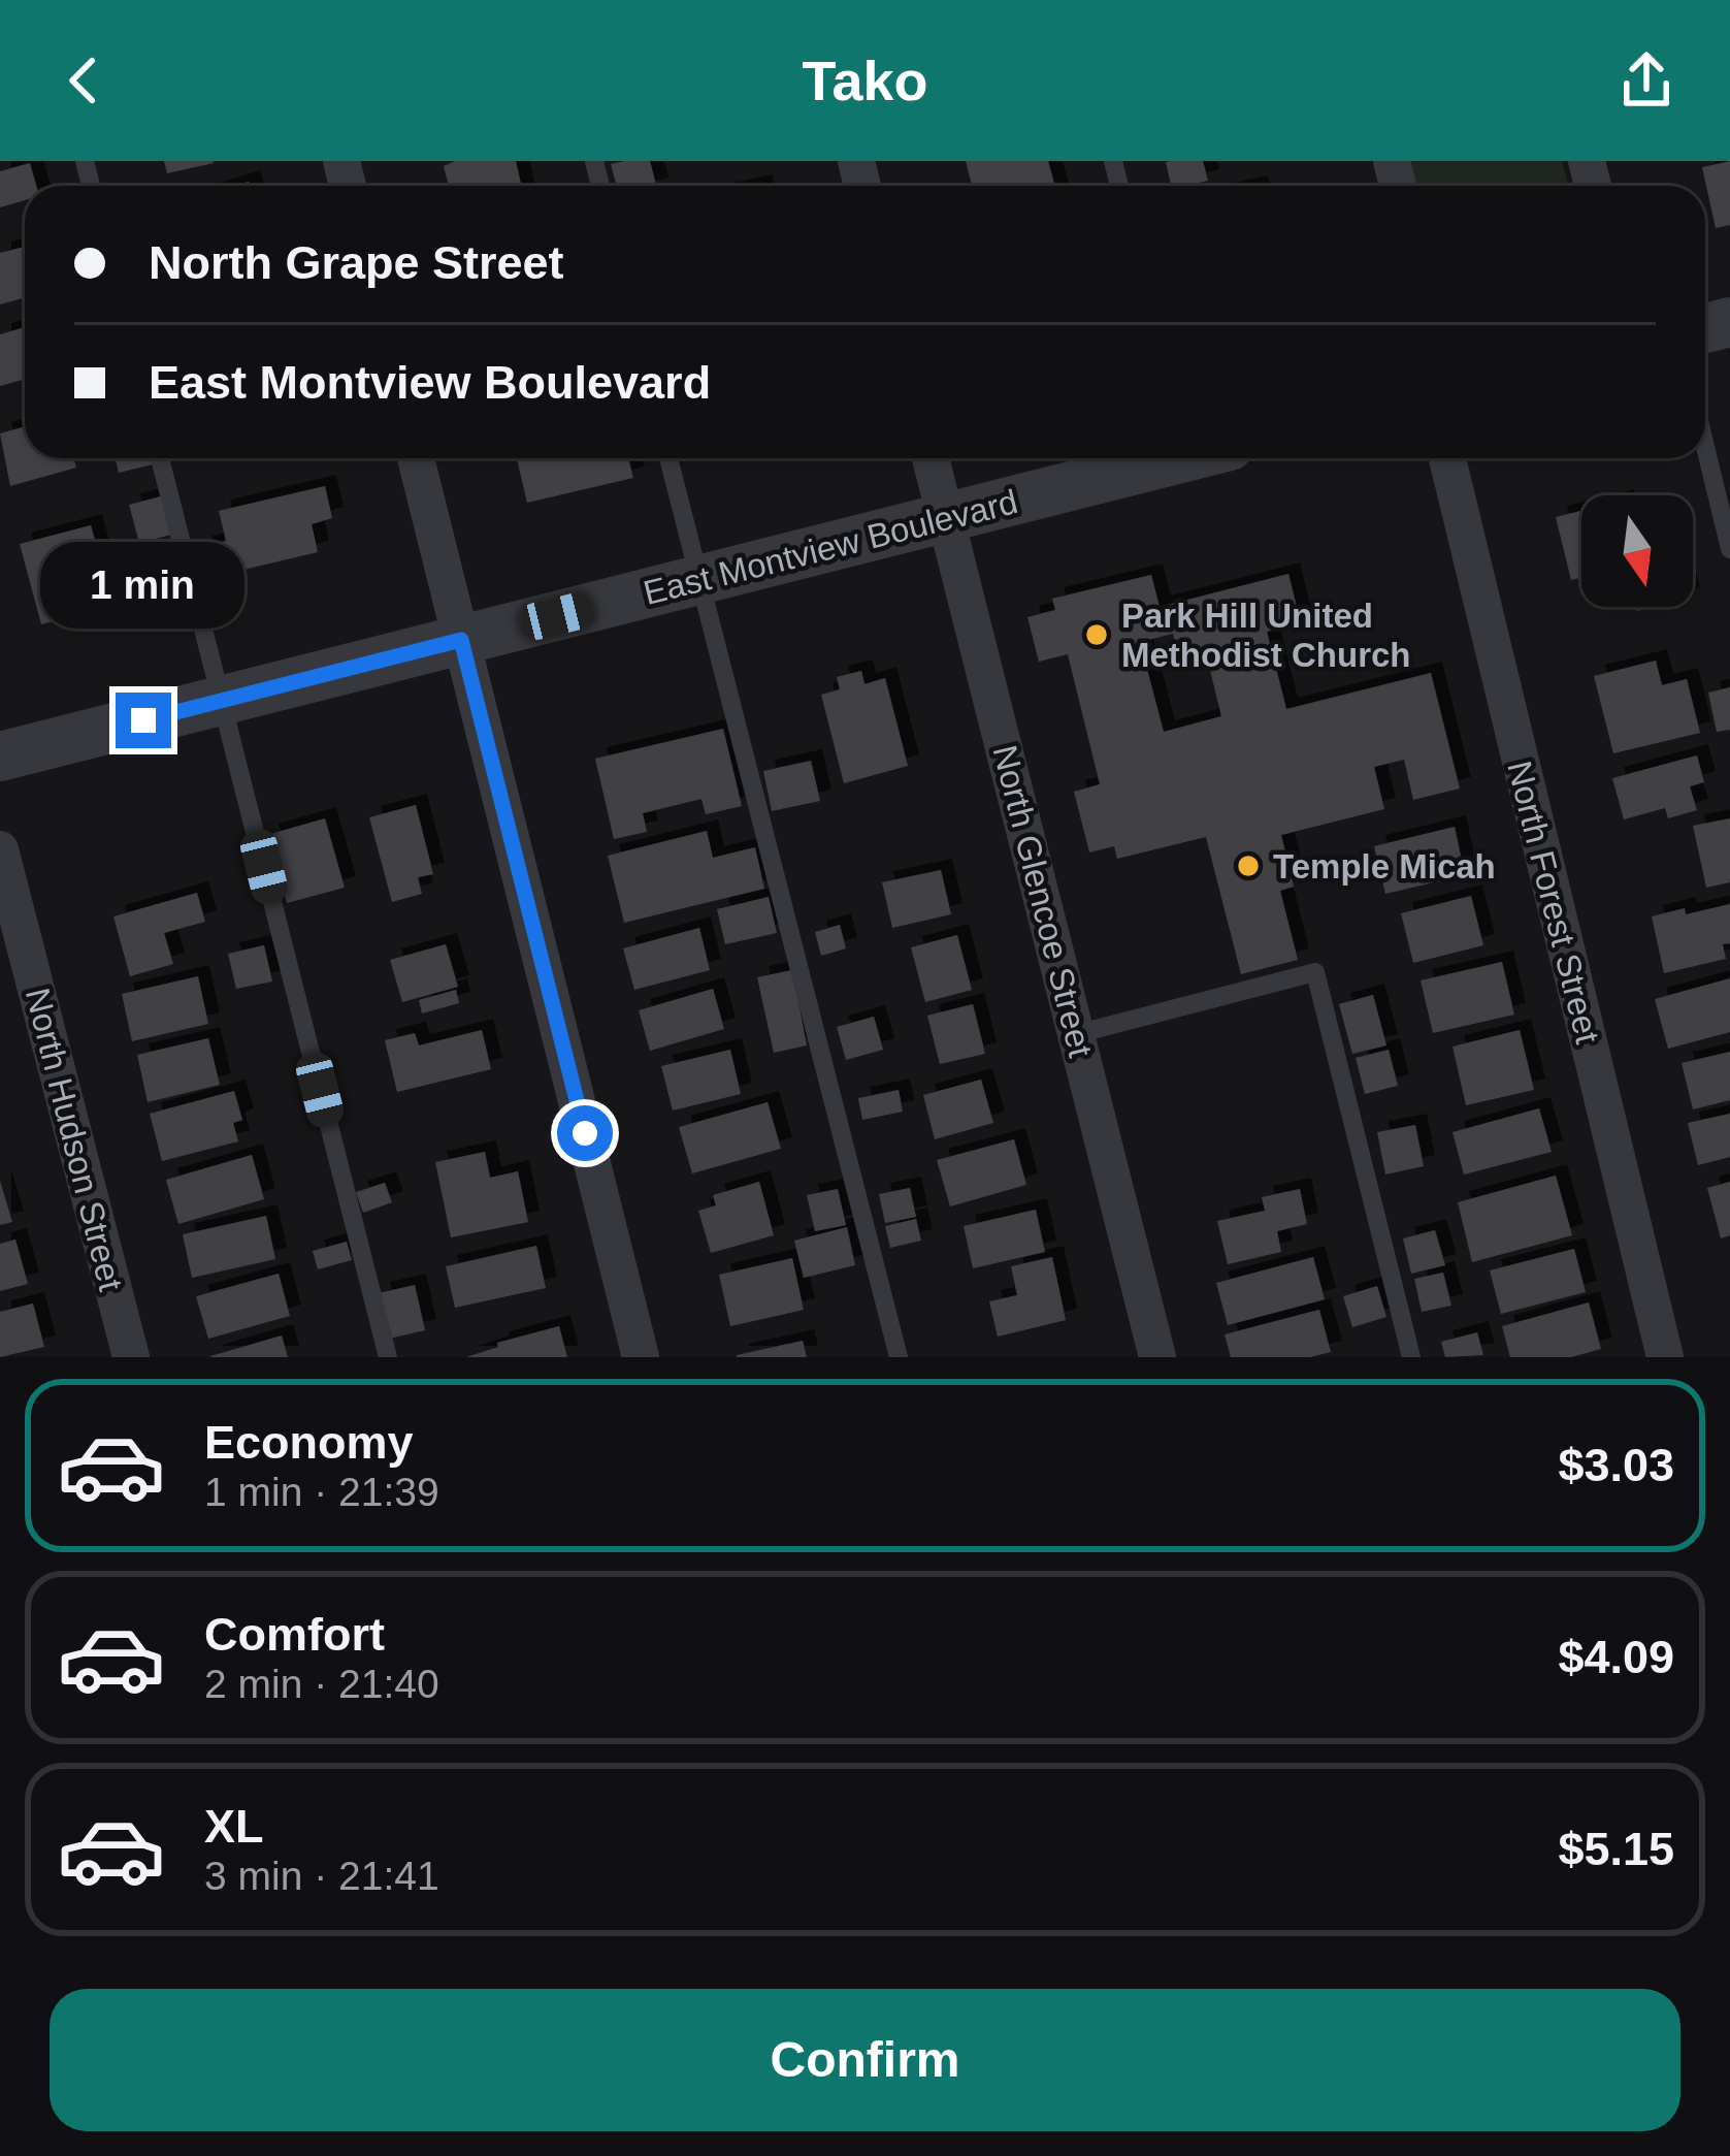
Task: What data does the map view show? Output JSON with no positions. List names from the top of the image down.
{
  "streets": {
    "street": [
      "East Montview Boulevard",
      "North Glencoe Street",
      "North Forest Street",
      "North Hudson Street"
    ]
  },
  "crossings": [
    ["East Montview Boulevard", "North Glencoe Street"]
  ],
  "places": ["Park Hill United Methodist Church", "Temple Micah"],
  "north": "bottom",
  "page": {
    "header": "Tako",
    "banner": ["North Grape Street", "East Montview Boulevard"],
    "bubble": "1 min",
    "list": [
      {
        "name": "Economy",
        "note": "1 min · 21:39",
        "value": "$3.03"
      },
      {
        "name": "Comfort",
        "note": "2 min · 21:40",
        "value": "$4.09"
      },
      {
        "name": "XL",
        "note": "3 min · 21:41",
        "value": "$5.15"
      }
    ],
    "buttons": "Confirm"
  }
}
